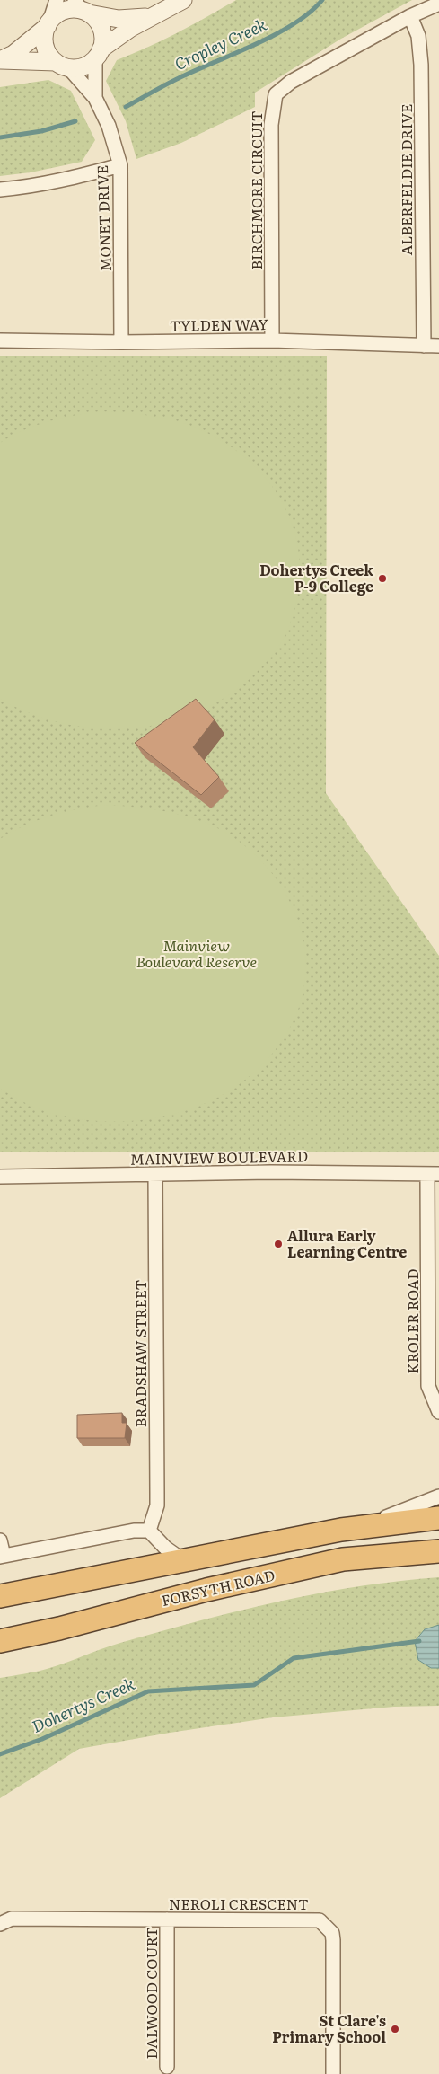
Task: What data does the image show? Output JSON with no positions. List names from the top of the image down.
{
  "streets": {
    "highway": ["FORSYTH ROAD"],
    "street": [
      "ALBERFELDIE DRIVE",
      "BIRCHMORE CIRCUIT",
      "MONET DRIVE",
      "TYLDEN WAY",
      "MAINVIEW BOULEVARD",
      "KROLER ROAD",
      "BRADSHAW STREET",
      "NEROLI CRESCENT",
      "DALWOOD COURT"
    ]
  },
  "crossings": [
    ["ALBERFELDIE DRIVE", "BIRCHMORE CIRCUIT"],
    ["ALBERFELDIE DRIVE", "TYLDEN WAY"],
    ["BIRCHMORE CIRCUIT", "TYLDEN WAY"],
    ["MONET DRIVE", "TYLDEN WAY"],
    ["MAINVIEW BOULEVARD", "KROLER ROAD"],
    ["MAINVIEW BOULEVARD", "BRADSHAW STREET"],
    ["NEROLI CRESCENT", "DALWOOD COURT"]
  ],
  "water": ["Cropley Creek", "Dohertys Creek"],
  "parks": ["Mainview Boulevard Reserve"],
  "places": ["Dohertys Creek P-9 College", "Allura Early Learning Centre", "St Clare's Primary School"]
}
